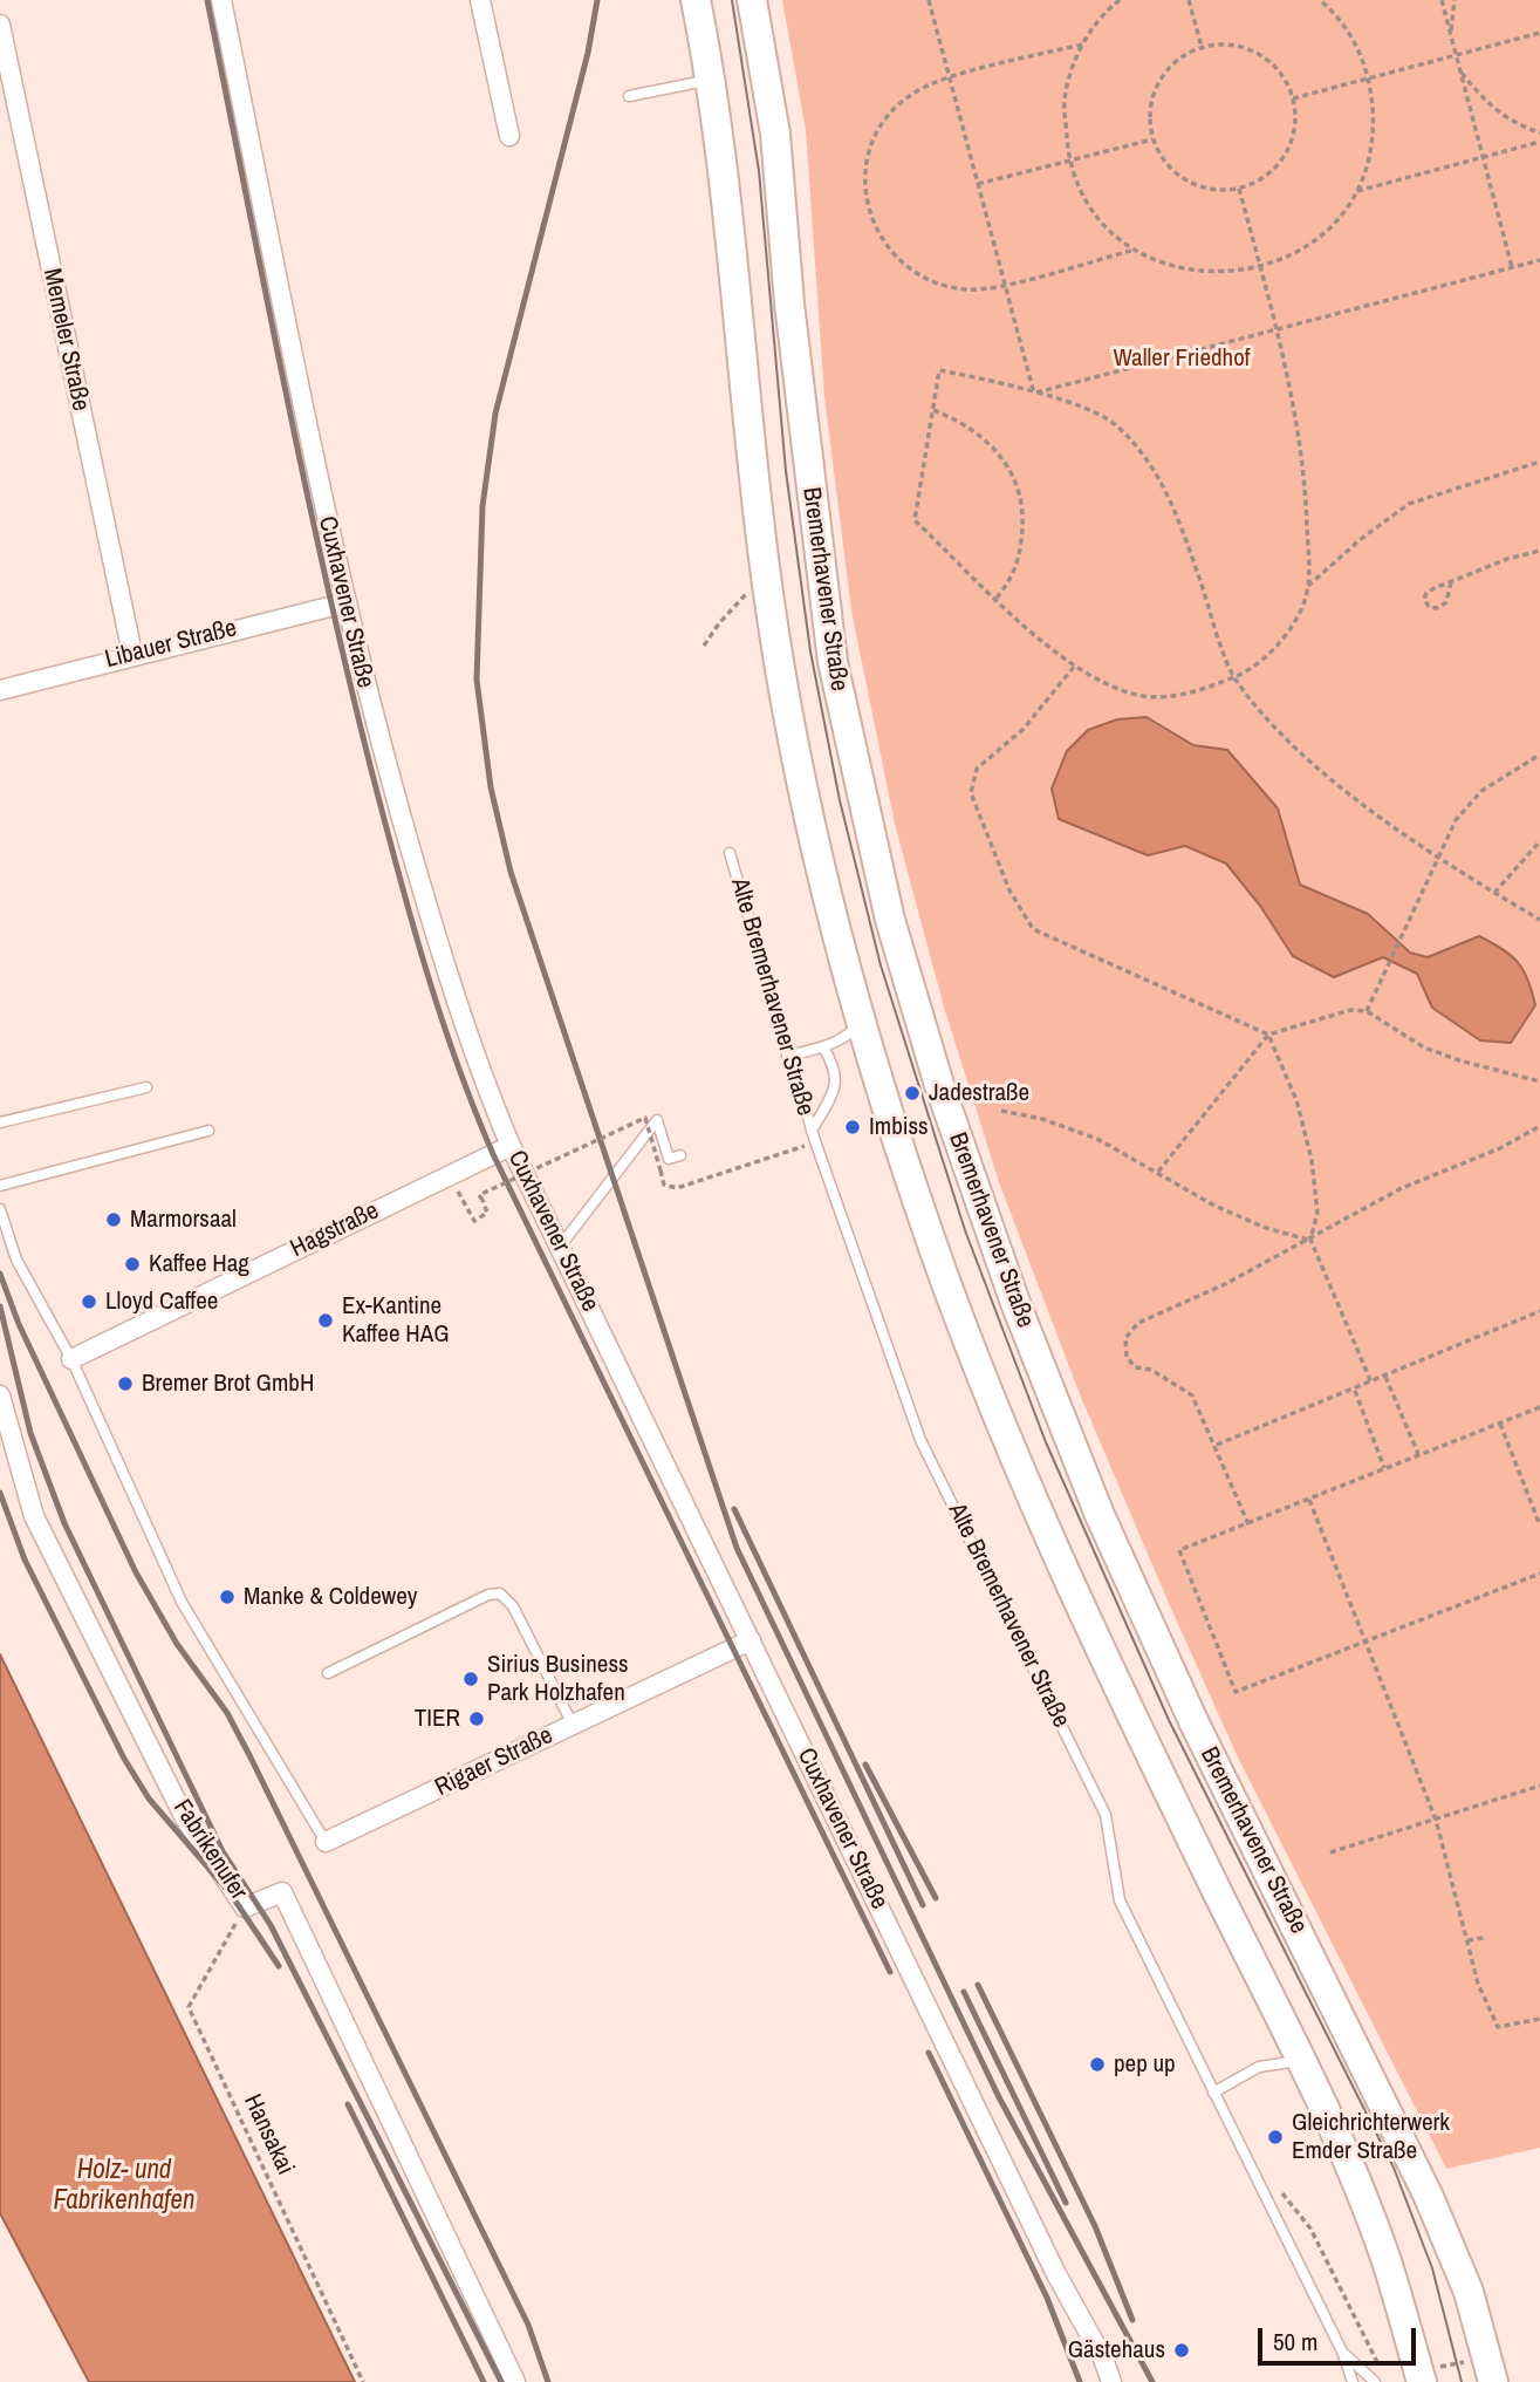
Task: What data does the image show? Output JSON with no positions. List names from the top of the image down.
{
  "streets": {
    "main road": ["Bremerhavener Straße"],
    "street": [
      "Memeler Straße",
      "Cuxhavener Straße",
      "Libauer Straße",
      "Hagstraße",
      "Rigaer Straße",
      "Fabrikenufer"
    ],
    "lane": ["Alte Bremerhavener Straße"],
    "path": ["Hansakai"]
  },
  "crossings": [
    ["Memeler Straße", "Libauer Straße"],
    ["Cuxhavener Straße", "Libauer Straße"],
    ["Cuxhavener Straße", "Hagstraße"],
    ["Cuxhavener Straße", "Rigaer Straße"],
    ["Fabrikenufer", "Hansakai"]
  ],
  "water": ["Holz- und Fabrikenhafen"],
  "parks": ["Waller Friedhof"],
  "places": [
    "Jadestraße",
    "Imbiss",
    "Marmorsaal",
    "Kaffee Hag",
    "Lloyd Caffee",
    "Ex-Kantine Kaffee HAG",
    "Bremer Brot GmbH",
    "Manke & Coldewey",
    "Sirius Business Park Holzhafen",
    "TIER",
    "pep up",
    "Gleichrichterwerk Emder Straße",
    "Gästehaus"
  ],
  "scale_bar": "50 m"
}
